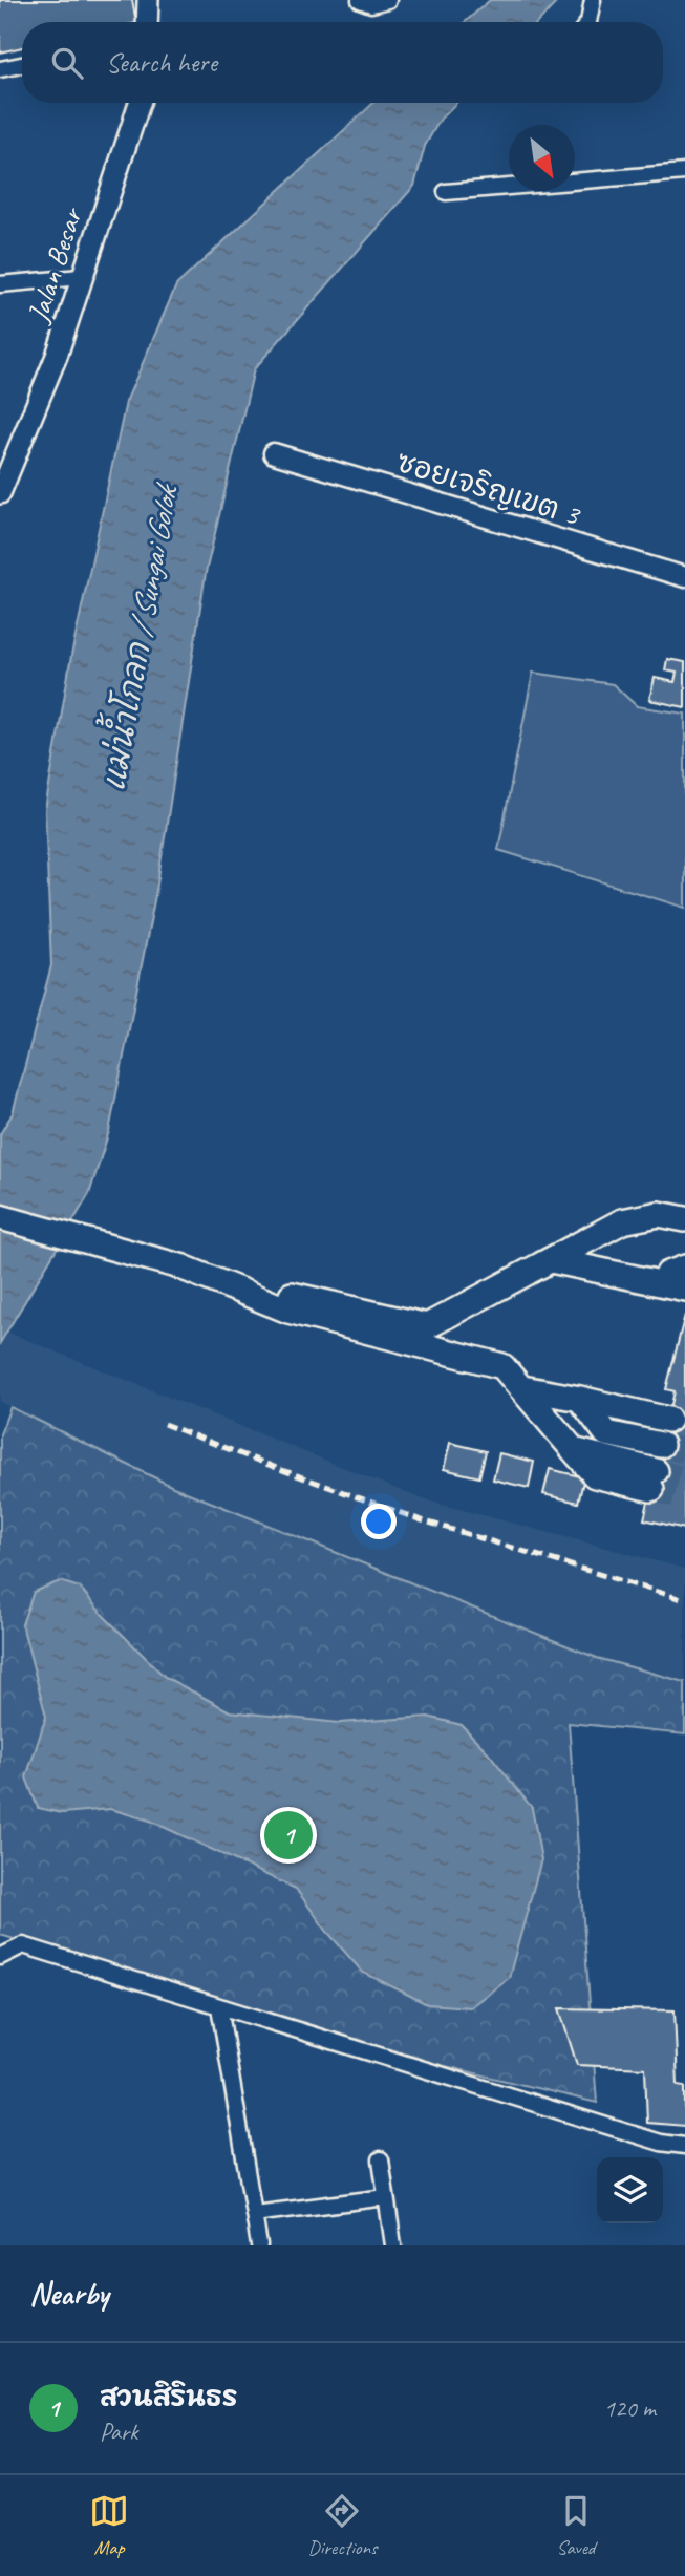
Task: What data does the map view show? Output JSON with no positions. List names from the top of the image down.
{
  "streets": {
    "main road": ["Jalan Besar"],
    "street": ["ซอยเจริญเขต 3"]
  },
  "water": ["แม่น้ำโกลก / Sungai Golok"],
  "north": "bottom right",
  "page": {
    "search": "Search here",
    "pins": "1",
    "heading": "Nearby",
    "list": [
      {
        "mark": "1",
        "name": "สวนสิรินธร",
        "note": "Park",
        "value": "120 m"
      }
    ],
    "nav": ["Map", "Directions", "Saved"]
  }
}
